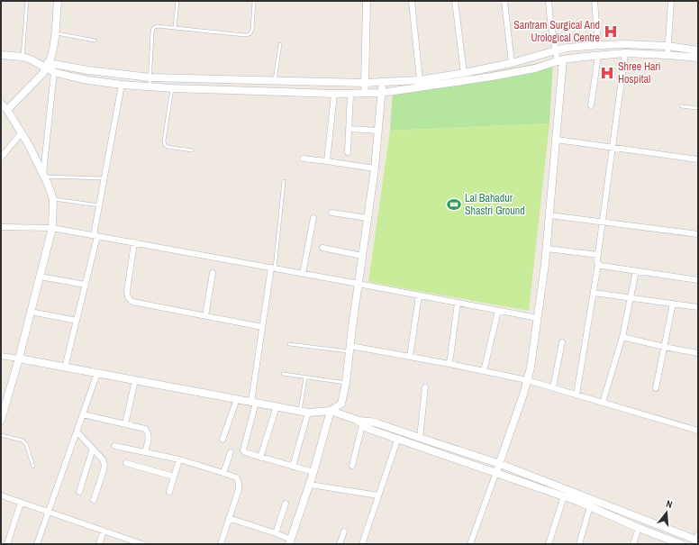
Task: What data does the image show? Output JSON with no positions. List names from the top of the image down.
{
  "places": {
    "hospital": ["Santram Surgical And Urological Centre", "Shree Hari Hospital"],
    "sports": ["Lal Bahadur Shastri Ground"]
  },
  "north": "top"
}
